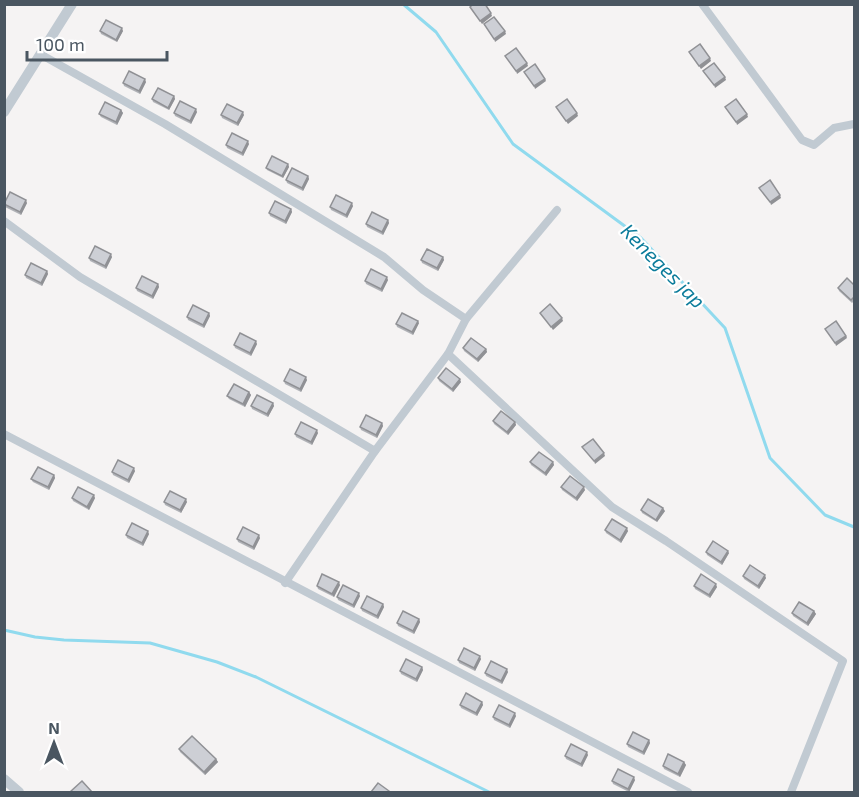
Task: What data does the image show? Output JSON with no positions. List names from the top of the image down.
{
  "water": ["Keneges jap"],
  "scale_bar": "100 m",
  "north": "top"
}
